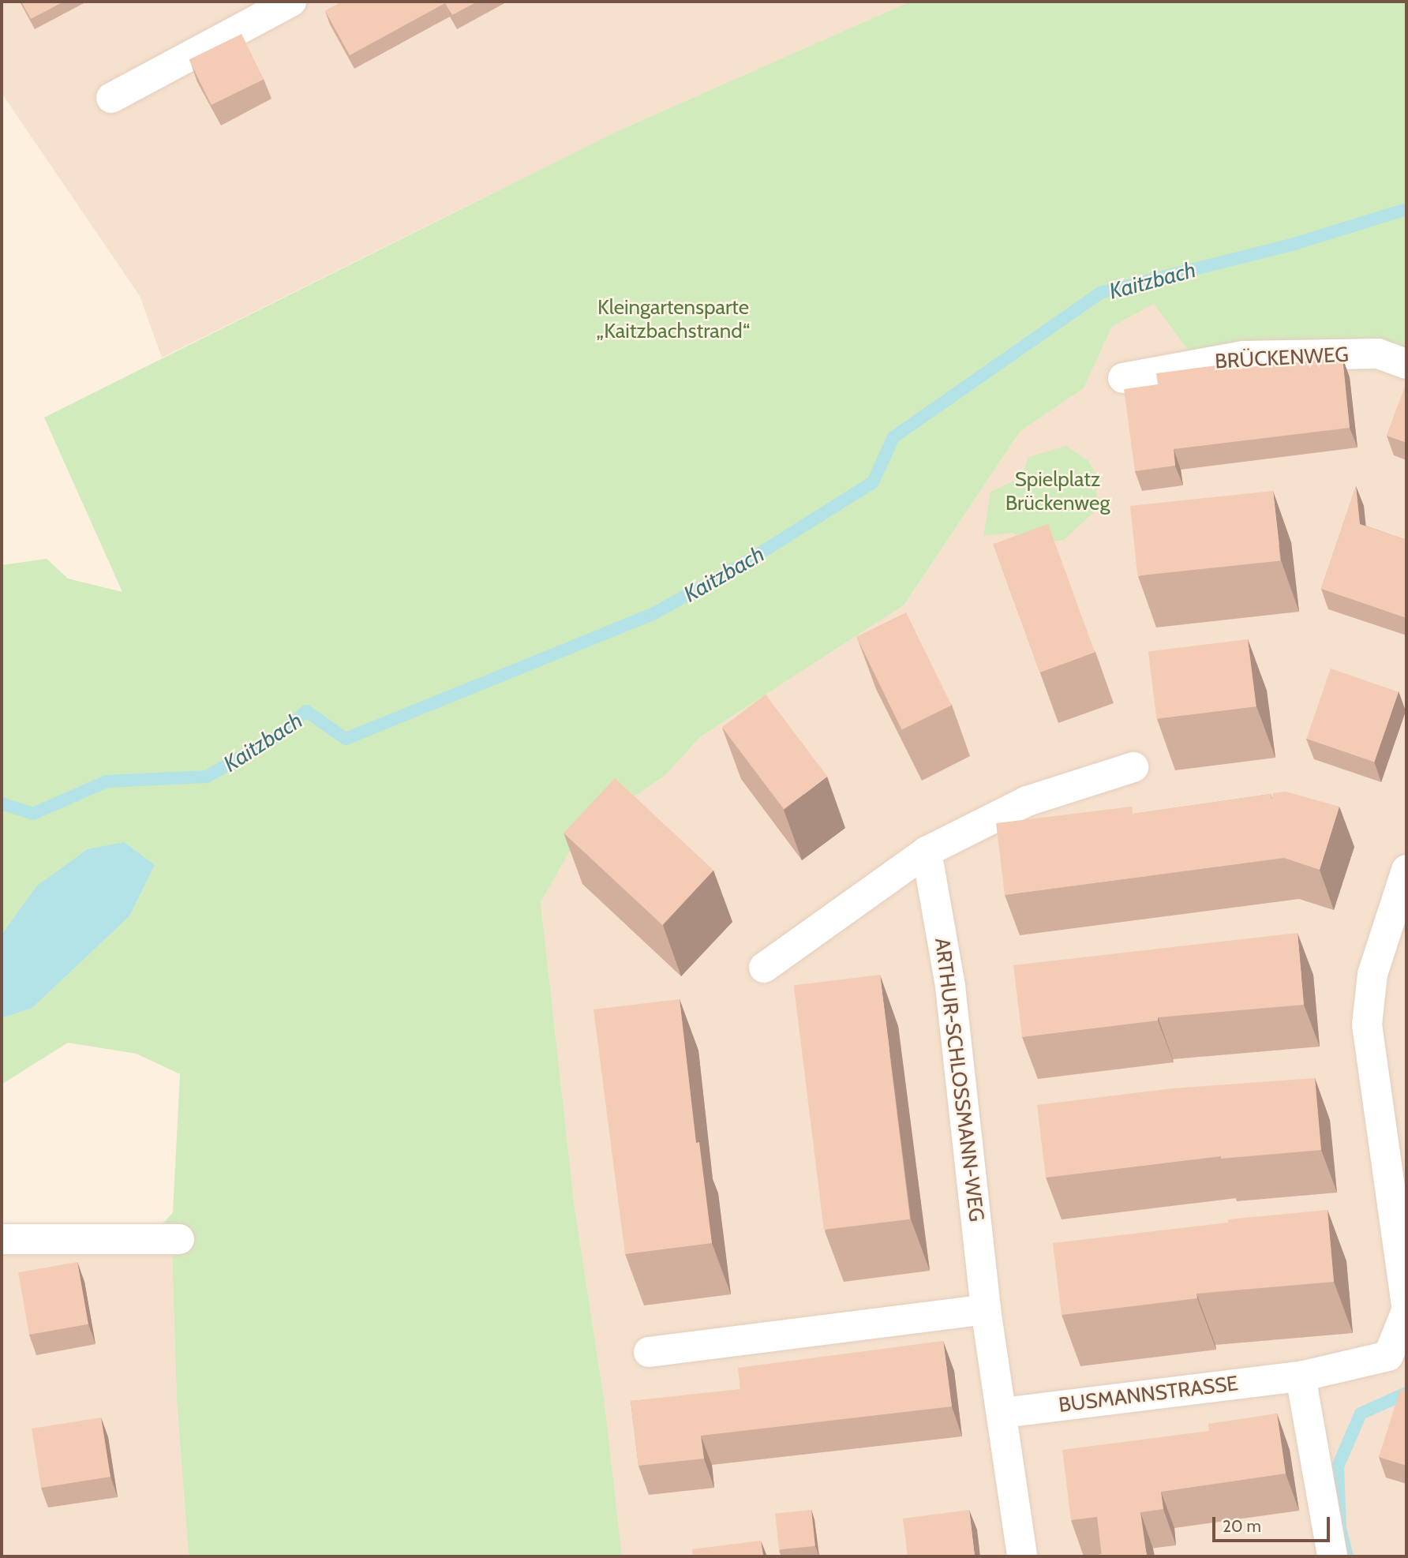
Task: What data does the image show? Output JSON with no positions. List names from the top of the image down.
{
  "streets": {
    "street": ["BRÜCKENWEG", "ARTHUR-SCHLOSSMANN-WEG", "BUSMANNSTRASSE"]
  },
  "crossings": [
    ["ARTHUR-SCHLOSSMANN-WEG", "BUSMANNSTRASSE"]
  ],
  "water": ["Kaitzbach"],
  "parks": ["Kleingartensparte „Kaitzbachstrand“", "Spielplatz Brückenweg"],
  "scale_bar": "20 m"
}
